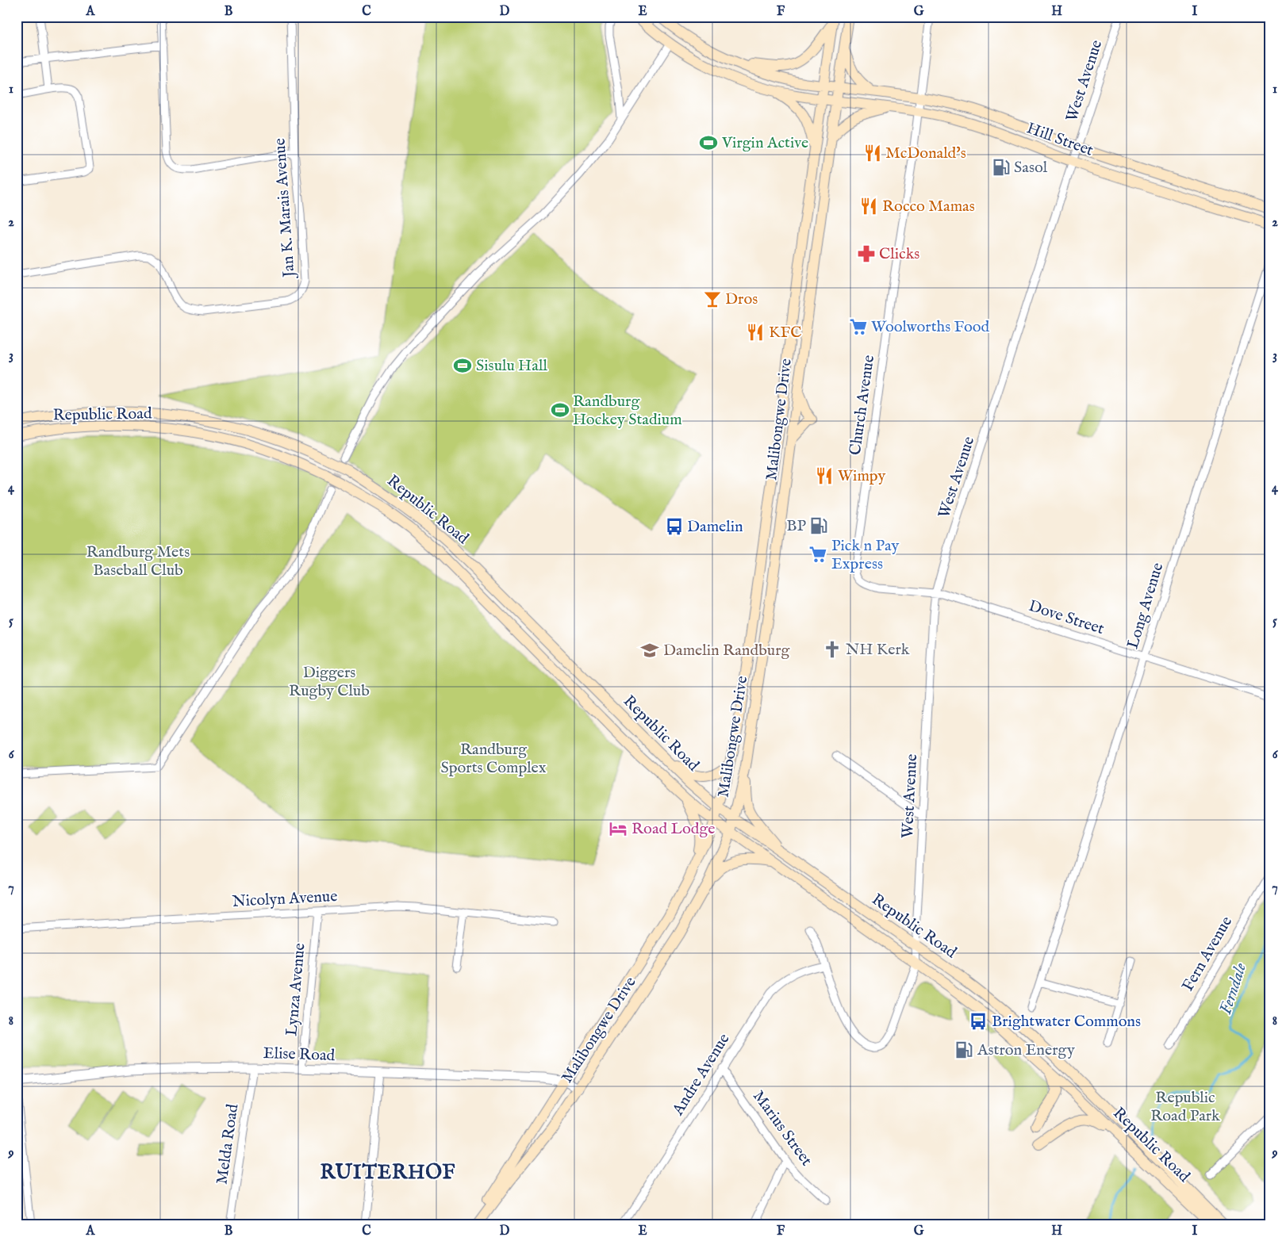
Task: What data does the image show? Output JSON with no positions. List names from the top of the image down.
{
  "streets": {
    "main road": ["Hill Street", "Republic Road", "Malibongwe Drive"],
    "street": [
      "West Avenue",
      "Jan K. Marais Avenue",
      "Church Avenue",
      "Long Avenue",
      "Dove Street",
      "Nicolyn Avenue",
      "Fern Avenue",
      "Lynza Avenue",
      "Elise Road",
      "Andre Avenue",
      "Marius Street",
      "Melda Road"
    ]
  },
  "crossings": [
    ["West Avenue", "Hill Street"],
    ["West Avenue", "Republic Road"],
    ["West Avenue", "Dove Street"],
    ["Hill Street", "Church Avenue"],
    ["Hill Street", "Malibongwe Drive"],
    ["Church Avenue", "Dove Street"],
    ["Republic Road", "Malibongwe Drive"],
    ["Malibongwe Drive", "Elise Road"],
    ["Long Avenue", "Dove Street"],
    ["Nicolyn Avenue", "Lynza Avenue"],
    ["Lynza Avenue", "Elise Road"],
    ["Elise Road", "Melda Road"],
    ["Andre Avenue", "Marius Street"]
  ],
  "districts": ["RUITERHOF"],
  "water": ["Ferndale"],
  "parks": [
    "Randburg Mets Baseball Club",
    "Diggers Rugby Club",
    "Randburg Sports Complex",
    "Republic Road Park"
  ],
  "places": {
    "sports": ["Virgin Active", "Sisulu Hall", "Randburg Hockey Stadium"],
    "restaurant": [
      "McDonald's",
      "Rocco Mamas",
      "KFC",
      "Wimpy"
    ],
    "fuel station": ["Sasol", "BP", "Astron Energy"],
    "pharmacy": ["Clicks"],
    "bar": ["Dros"],
    "supermarket": ["Woolworths Food", "Pick n Pay Express"],
    "bus stop": ["Damelin", "Brightwater Commons"],
    "church": ["NH Kerk"],
    "school or university": ["Damelin Randburg"],
    "hotel": ["Road Lodge"]
  },
  "grid": {
    "columns": [
      "A",
      "B",
      "C",
      "D",
      "E",
      "F",
      "G",
      "H",
      "I"
    ],
    "rows": [
      "1",
      "2",
      "3",
      "4",
      "5",
      "6",
      "7",
      "8",
      "9"
    ]
  }
}
